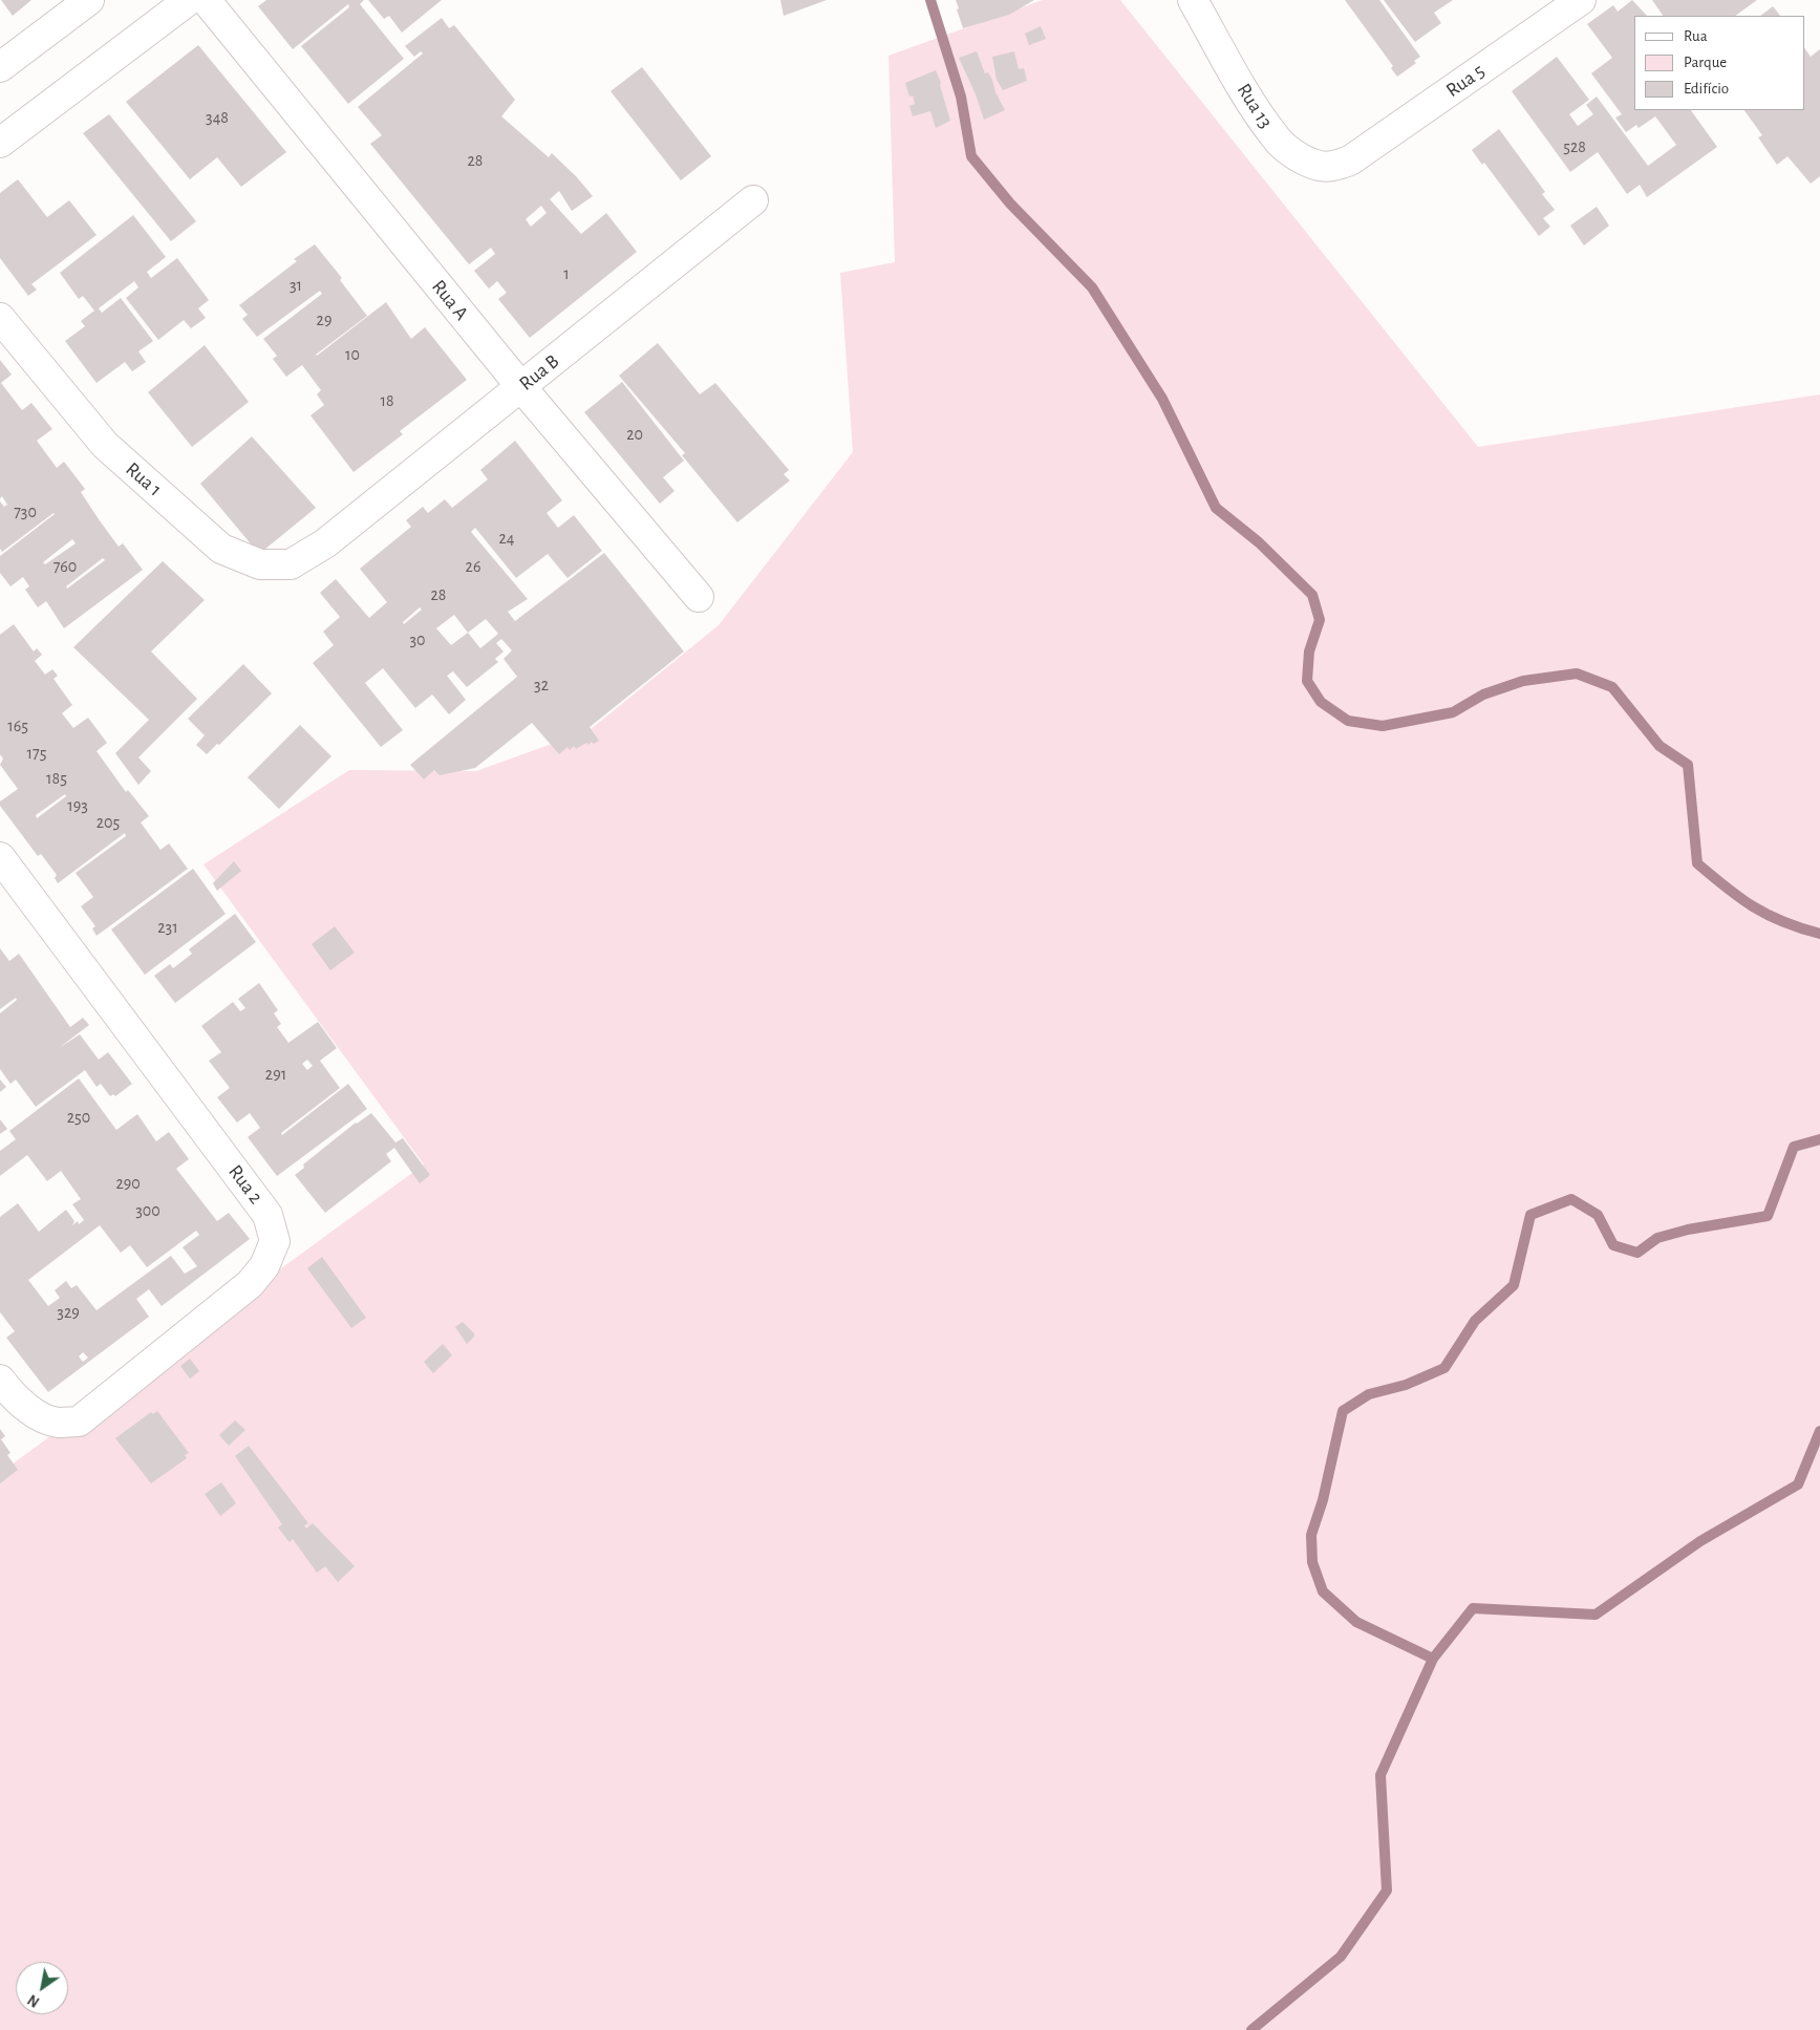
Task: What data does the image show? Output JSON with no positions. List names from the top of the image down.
{
  "streets": {
    "street": [
      "Rua 5",
      "Rua 13",
      "Rua A",
      "Rua B",
      "Rua 1",
      "Rua 2"
    ]
  },
  "crossings": [
    ["Rua 5", "Rua 13"],
    ["Rua A", "Rua B"],
    ["Rua B", "Rua 1"]
  ],
  "house_numbers": [
    "348",
    "528",
    "28",
    "1",
    "31",
    "29",
    "10",
    "18",
    "20",
    "730",
    "24",
    "760",
    "26",
    "28",
    "30",
    "32",
    "165",
    "175",
    "185",
    "193",
    "205",
    "231",
    "291",
    "250",
    "290",
    "300",
    "329"
  ],
  "legend": ["Rua", "Parque", "Edifício"],
  "north": "bottom left"
}
